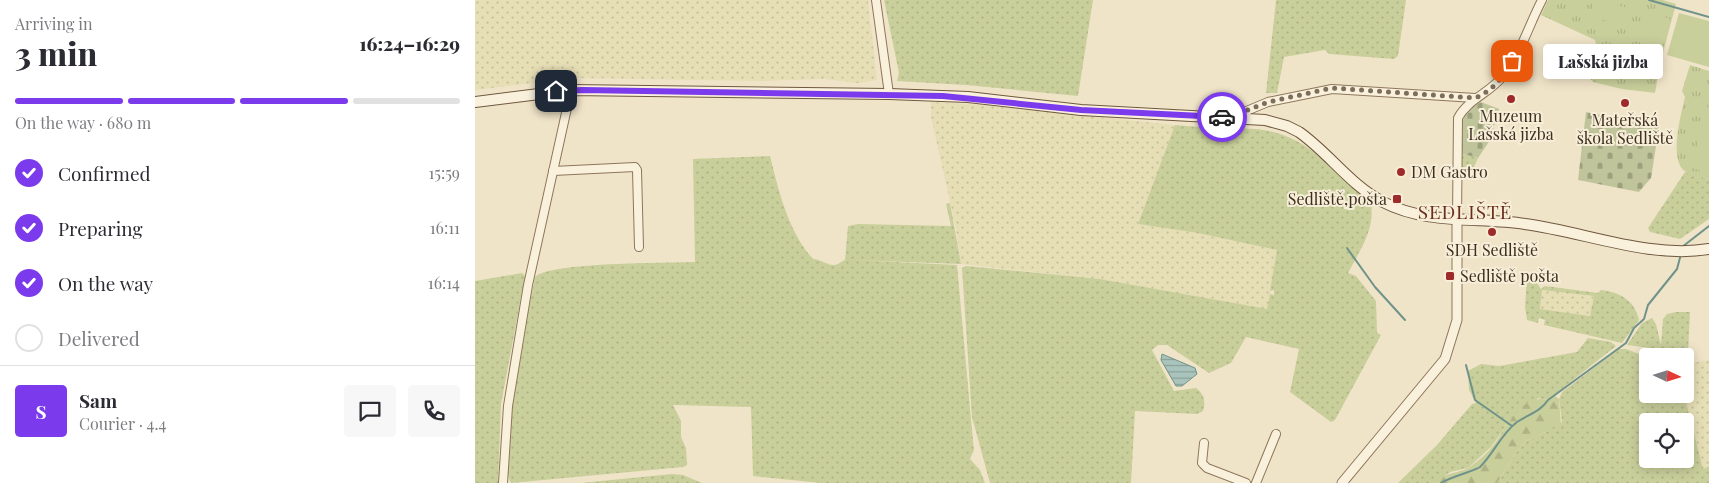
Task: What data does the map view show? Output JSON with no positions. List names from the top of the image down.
{
  "districts": ["SEDLIŠTĚ"],
  "places": {
    "other": [
      "Lašská jizba",
      "Muzeum Lašská jizba",
      "Mateřská škola Sedliště",
      "DM Gastro",
      "SDH Sedliště"
    ],
    "transit": ["Sedliště,pošta", "Sedliště pošta"]
  },
  "north": "right",
  "page": {
    "heading": ["3 min", "Arriving in", "16:24–16:29"],
    "panel": ["Sam", "Courier · 4.4"],
    "bubble": "Lašská jizba",
    "bar": "On the way · 680 m",
    "list": [
      ["Confirmed", "15:59"],
      ["Preparing", "16:11"],
      ["On the way", "16:14"],
      "Delivered"
    ],
    "round": "S"
  }
}
